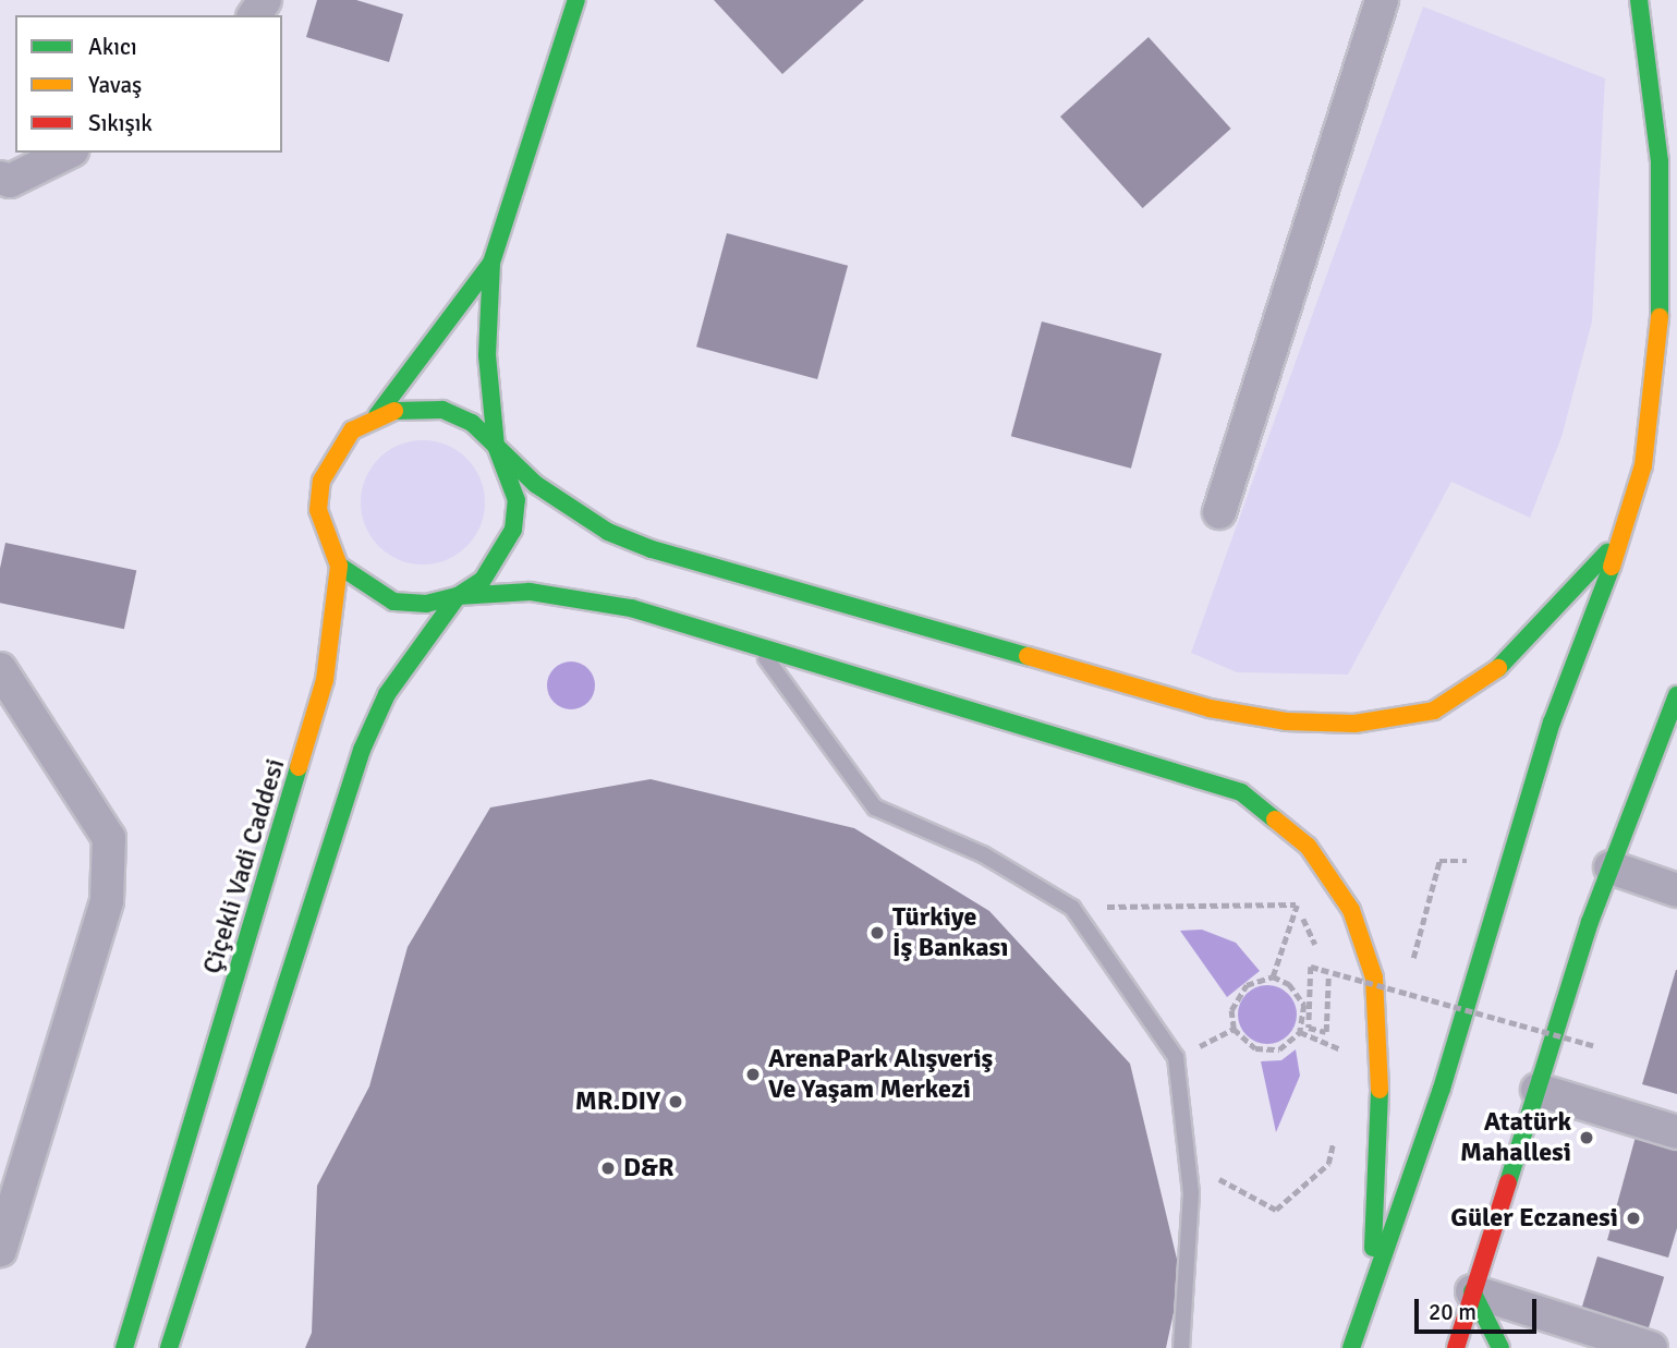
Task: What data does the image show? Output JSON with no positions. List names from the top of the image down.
{
  "streets": {
    "main road": ["Çiçekli Vadi Caddesi"]
  },
  "places": [
    "Türkiye İş Bankası",
    "ArenaPark Alışveriş Ve Yaşam Merkezi",
    "MR.DIY",
    "Atatürk Mahallesi",
    "D&R",
    "Güler Eczanesi"
  ],
  "legend": ["Akıcı", "Yavaş", "Sıkışık"],
  "scale_bar": "20 m"
}
